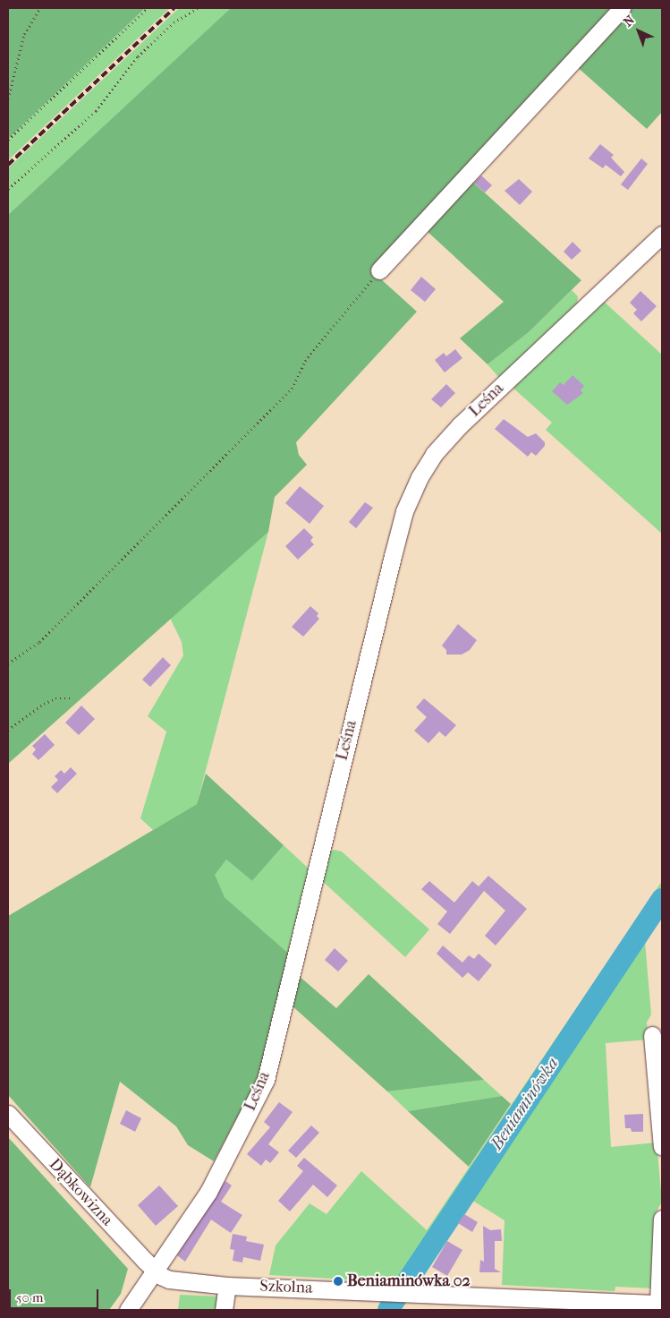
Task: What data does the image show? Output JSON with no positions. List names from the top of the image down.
{
  "streets": {
    "street": ["Leśna", "Dąbkowizna", "Szkolna"]
  },
  "crossings": [
    ["Leśna", "Dąbkowizna"],
    ["Leśna", "Szkolna"],
    ["Dąbkowizna", "Szkolna"]
  ],
  "water": ["Beniaminówka"],
  "places": ["Beniaminówka 02"],
  "scale_bar": "50 m",
  "north": "top left"
}
